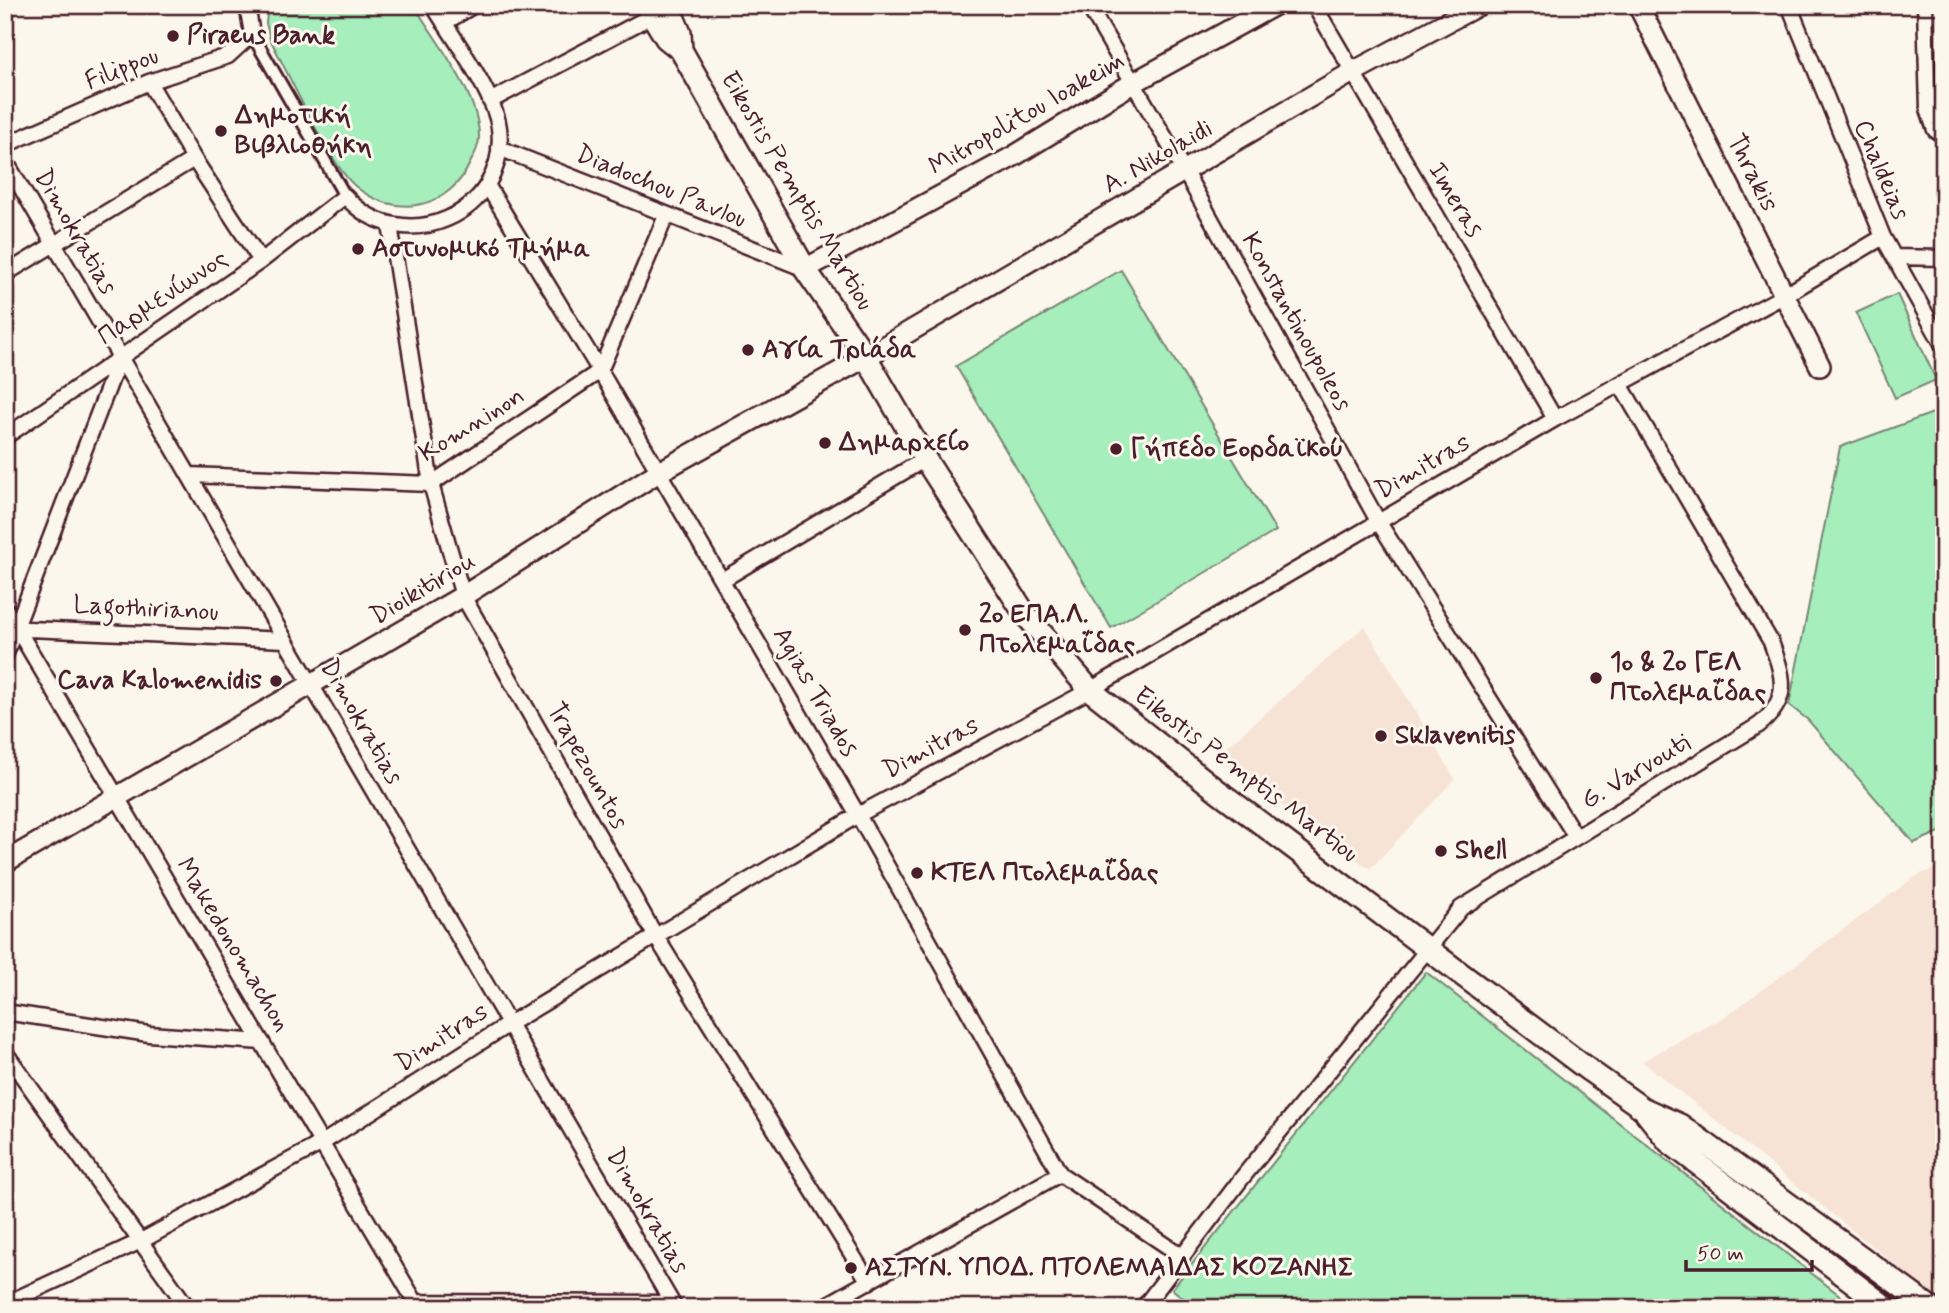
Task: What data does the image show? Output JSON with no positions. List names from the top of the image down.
{
  "streets": {
    "main road": ["Eikostis Pemptis Martiou"],
    "street": [
      "Filippou",
      "Mitropolitou Ioakeim",
      "A. Nikolaidi",
      "Chaldeias",
      "Thrakis",
      "Diadochou Pavlou",
      "Imeras",
      "Dimokratias",
      "Παρμενίωνος",
      "Konstantinoupoleos",
      "Komninon",
      "Dimitras",
      "Dioikitiriou",
      "Lagothirianou",
      "Agias Triados",
      "Trapezountos",
      "G. Varvouti",
      "Makedonomachon"
    ]
  },
  "crossings": [
    ["Mitropolitou Ioakeim", "Diadochou Pavlou"],
    ["Mitropolitou Ioakeim", "Eikostis Pemptis Martiou"],
    ["Mitropolitou Ioakeim", "Konstantinoupoleos"],
    ["A. Nikolaidi", "Eikostis Pemptis Martiou"],
    ["A. Nikolaidi", "Imeras"],
    ["A. Nikolaidi", "Konstantinoupoleos"],
    ["A. Nikolaidi", "Dioikitiriou"],
    ["Chaldeias", "Dimitras"],
    ["Thrakis", "Dimitras"],
    ["Diadochou Pavlou", "Eikostis Pemptis Martiou"],
    ["Eikostis Pemptis Martiou", "Dimitras"],
    ["Eikostis Pemptis Martiou", "Dioikitiriou"],
    ["Eikostis Pemptis Martiou", "G. Varvouti"],
    ["Imeras", "Dimitras"],
    ["Dimokratias", "Παρμενίωνος"],
    ["Dimokratias", "Komninon"],
    ["Dimokratias", "Dimitras"],
    ["Dimokratias", "Dioikitiriou"],
    ["Dimokratias", "Lagothirianou"],
    ["Konstantinoupoleos", "Dimitras"],
    ["Konstantinoupoleos", "G. Varvouti"],
    ["Komninon", "Agias Triados"],
    ["Komninon", "Trapezountos"],
    ["Dimitras", "Agias Triados"],
    ["Dimitras", "Trapezountos"],
    ["Dimitras", "G. Varvouti"],
    ["Dimitras", "Makedonomachon"],
    ["Dioikitiriou", "Agias Triados"],
    ["Dioikitiriou", "Trapezountos"],
    ["Dioikitiriou", "Makedonomachon"],
    ["Lagothirianou", "Makedonomachon"],
    ["Agias Triados", "G. Varvouti"]
  ],
  "places": [
    "Piraeus Bank",
    "Δημοτική Βιβλιοθήκη",
    "Αστυνομικό Τμήμα",
    "Αγία Τριάδα",
    "Δημαρχείο",
    "Γήπεδο Εορδαϊκού",
    "2ο ΕΠΑ.Λ. Πτολεμαΐδας",
    "1ο & 2ο ΓΕΛ Πτολεμαΐδας",
    "Cava Kalomenidis",
    "Sklavenitis",
    "Shell",
    "ΚΤΕΛ Πτολεμαΐδας",
    "ΑΣΤΥΝ. ΥΠΟΔ. ΠΤΟΛΕΜΑΙΔΑΣ ΚΟΖΑΝΗΣ"
  ],
  "scale_bar": "50 m"
}
